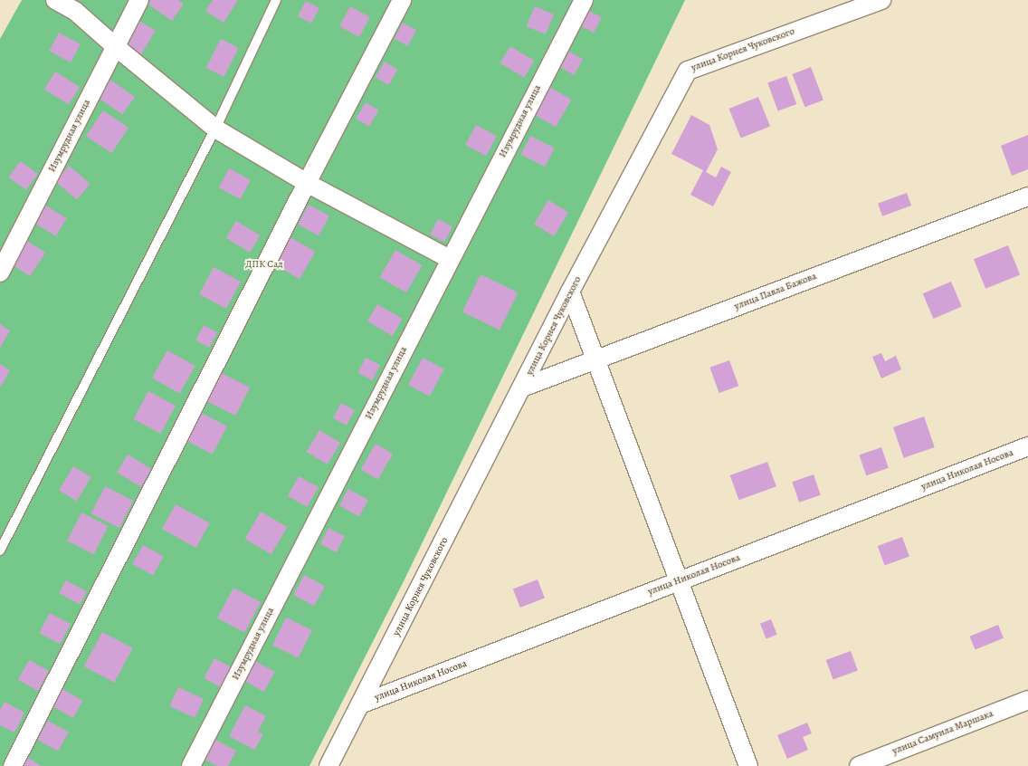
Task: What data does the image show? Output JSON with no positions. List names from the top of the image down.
{
  "streets": {
    "street": [
      "улица Корнея Чуковского",
      "Изумрудная улица",
      "улица Павла Бажова",
      "улица Николая Носова",
      "улица Самуила Маршака"
    ]
  },
  "crossings": [
    ["улица Корнея Чуковского", "улица Павла Бажова"],
    ["улица Корнея Чуковского", "улица Николая Носова"]
  ],
  "parks": ["ДПК Сад"]
}
